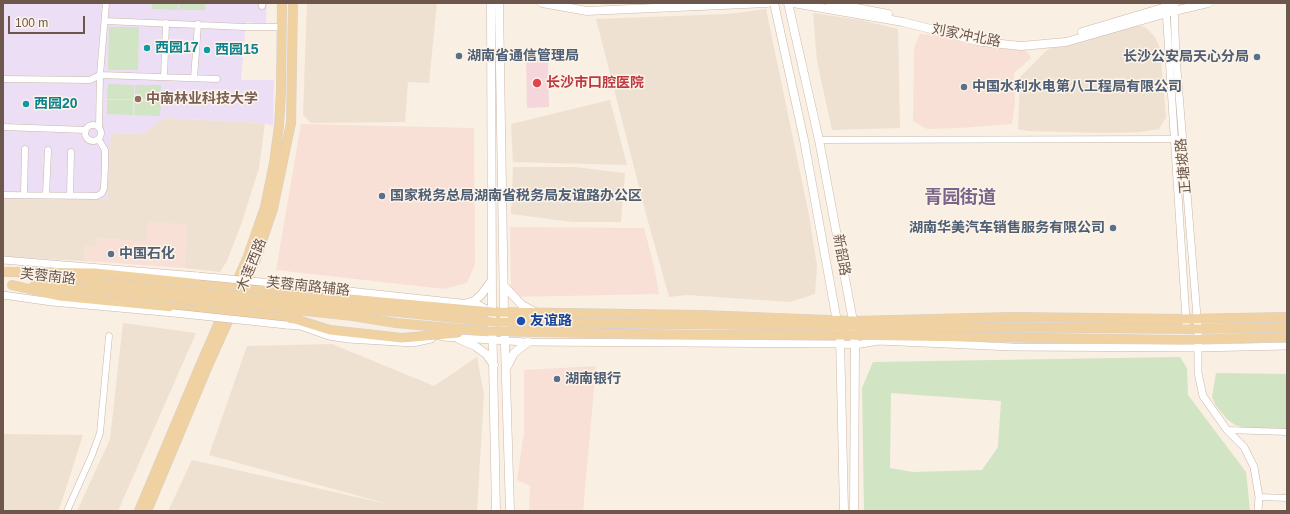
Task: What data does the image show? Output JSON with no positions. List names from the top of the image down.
{
  "streets": {
    "main road": [
      "刘家冲北路",
      "新韶路",
      "木莲西路",
      "芙蓉南路"
    ],
    "street": ["正塘坡路", "芙蓉南路辅路"]
  },
  "crossings": [
    ["刘家冲北路", "正塘坡路"]
  ],
  "districts": ["青园街道"],
  "places": [
    "西园17",
    "西园15",
    "湖南省通信管理局",
    "长沙公安局天心分局",
    "长沙市口腔医院",
    "中国水利水电第八工程局有限公司",
    "中南林业科技大学",
    "西园20",
    "国家税务总局湖南省税务局友谊路办公区",
    "湖南华美汽车销售服务有限公司",
    "中国石化",
    "友谊路",
    "湖南银行"
  ],
  "scale_bar": "100 m"
}
